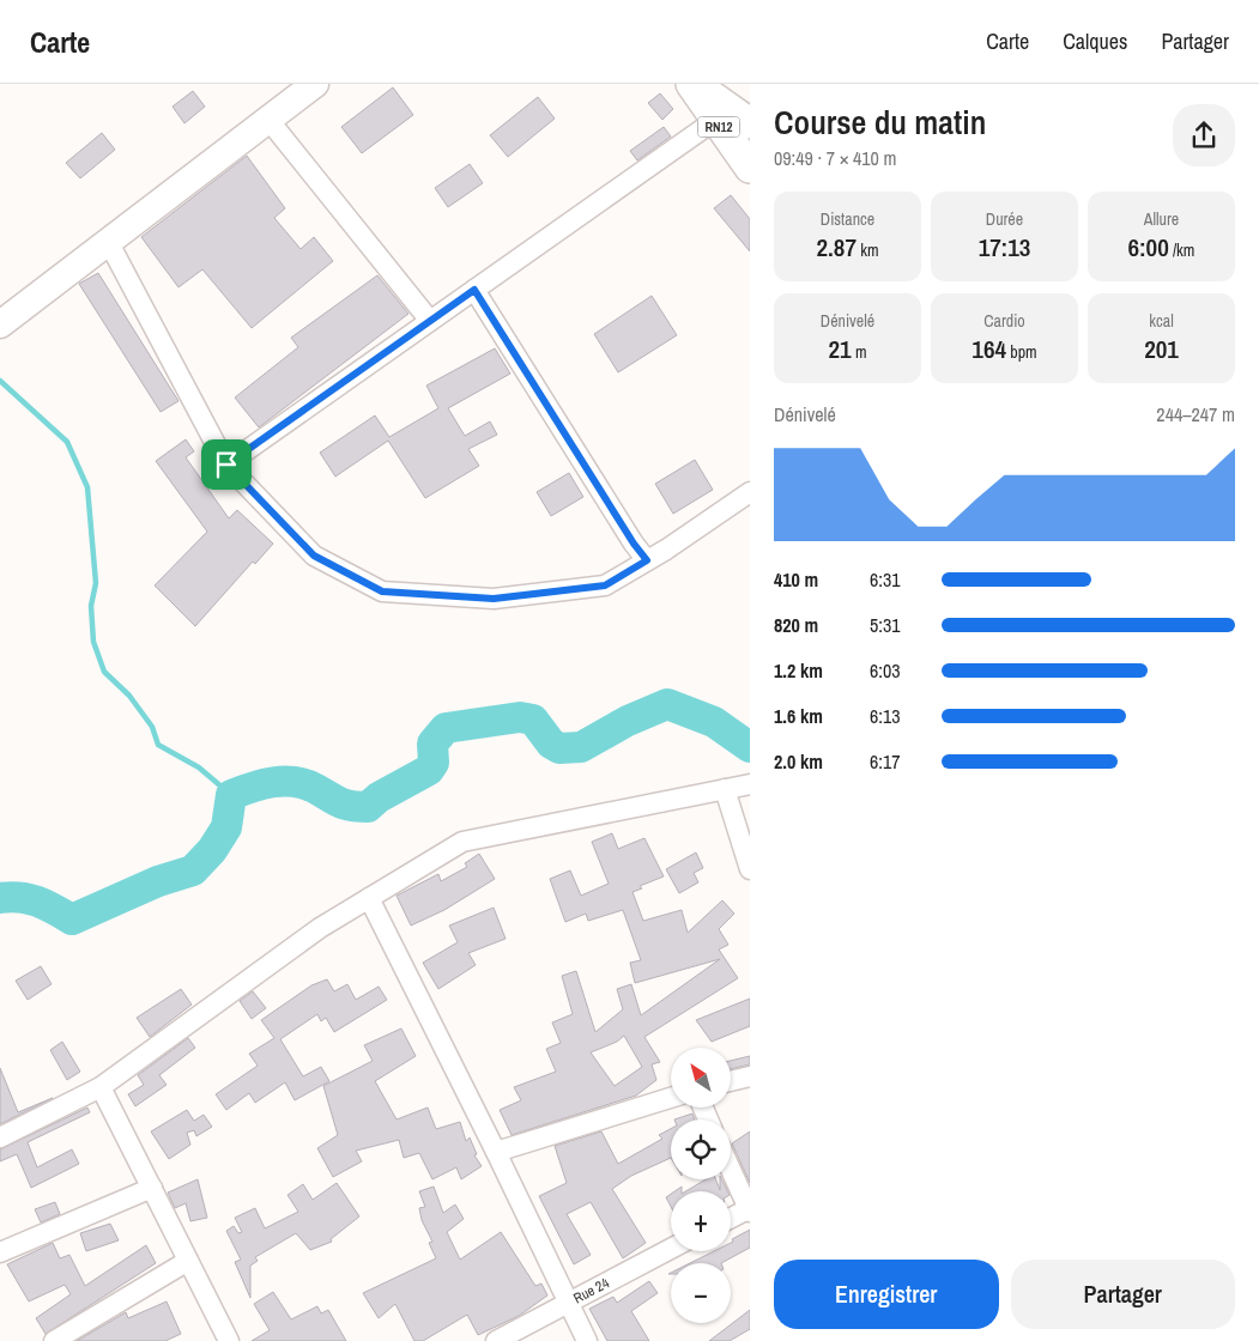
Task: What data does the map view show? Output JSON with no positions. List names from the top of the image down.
{
  "streets": {
    "main road": ["RN12"],
    "street": ["Rue 24"]
  },
  "north": "top left",
  "page": {
    "header": "Carte",
    "nav": ["Carte", "Calques", "Partager"],
    "heading": ["Course du matin", "09:49 · 7 × 410 m"],
    "stats": [
      ["Distance", "2.87 km"],
      ["Durée", "17:13"],
      ["Allure", "6:00 /km"],
      ["Dénivelé", "21 m"],
      ["Cardio", "164 bpm"],
      ["kcal", "201"]
    ],
    "chart": ["Dénivelé", "244–247 m"],
    "list": [
      {
        "name": "410 m",
        "note": "6:31"
      },
      {
        "name": "820 m",
        "note": "5:31"
      },
      {
        "name": "1.2 km",
        "note": "6:03"
      },
      {
        "name": "1.6 km",
        "note": "6:13"
      },
      {
        "name": "2.0 km",
        "note": "6:17"
      }
    ],
    "map_buttons": ["+", "−"],
    "buttons": ["Enregistrer", "Partager"]
  }
}
